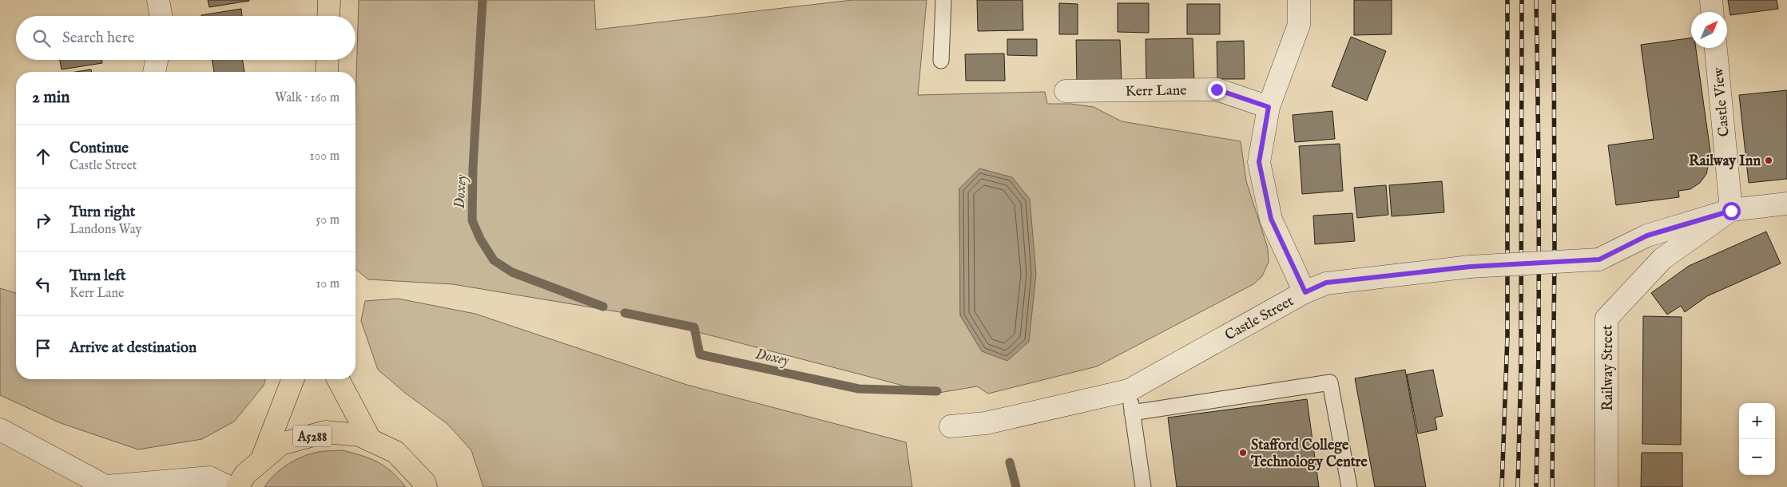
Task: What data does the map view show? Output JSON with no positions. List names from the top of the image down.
{
  "streets": {
    "main road": ["A5288"],
    "street": [
      "Kerr Lane",
      "Castle View",
      "Castle Street",
      "Railway Street"
    ]
  },
  "crossings": [
    ["Castle View", "Castle Street"],
    ["Castle View", "Railway Street"],
    ["Castle Street", "Railway Street"]
  ],
  "water": ["Doxey"],
  "places": ["Railway Inn", "Stafford College Technology Centre"],
  "north": "top right",
  "page": {
    "search": "Search here",
    "heading": ["2 min", "Walk · 160 m"],
    "list": [
      ["Continue", "Castle Street", "100 m"],
      ["Turn right", "Landons Way", "50 m"],
      ["Turn left", "Kerr Lane", "10 m"],
      "Arrive at destination"
    ],
    "map_buttons": ["+", "−"]
  }
}
